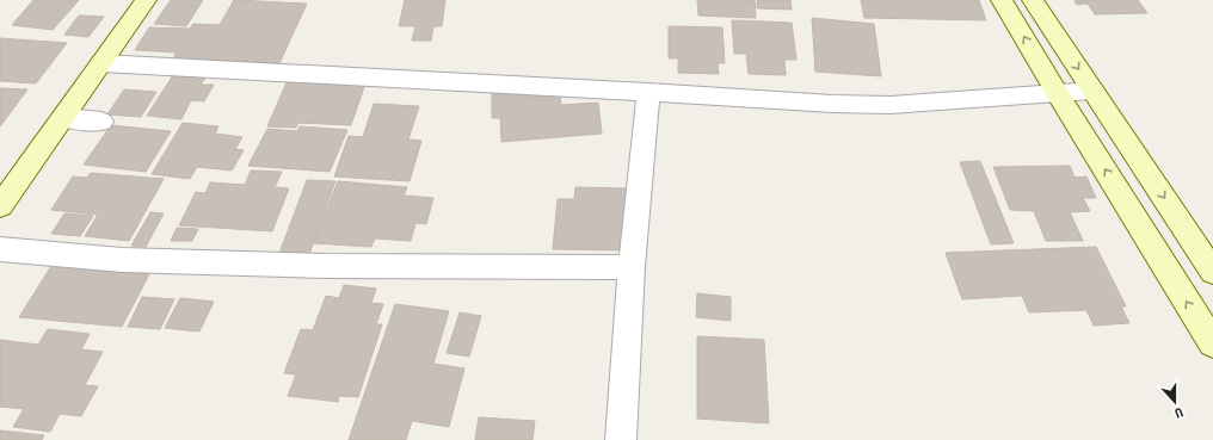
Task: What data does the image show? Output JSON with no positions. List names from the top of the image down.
{
  "north": "bottom"
}
